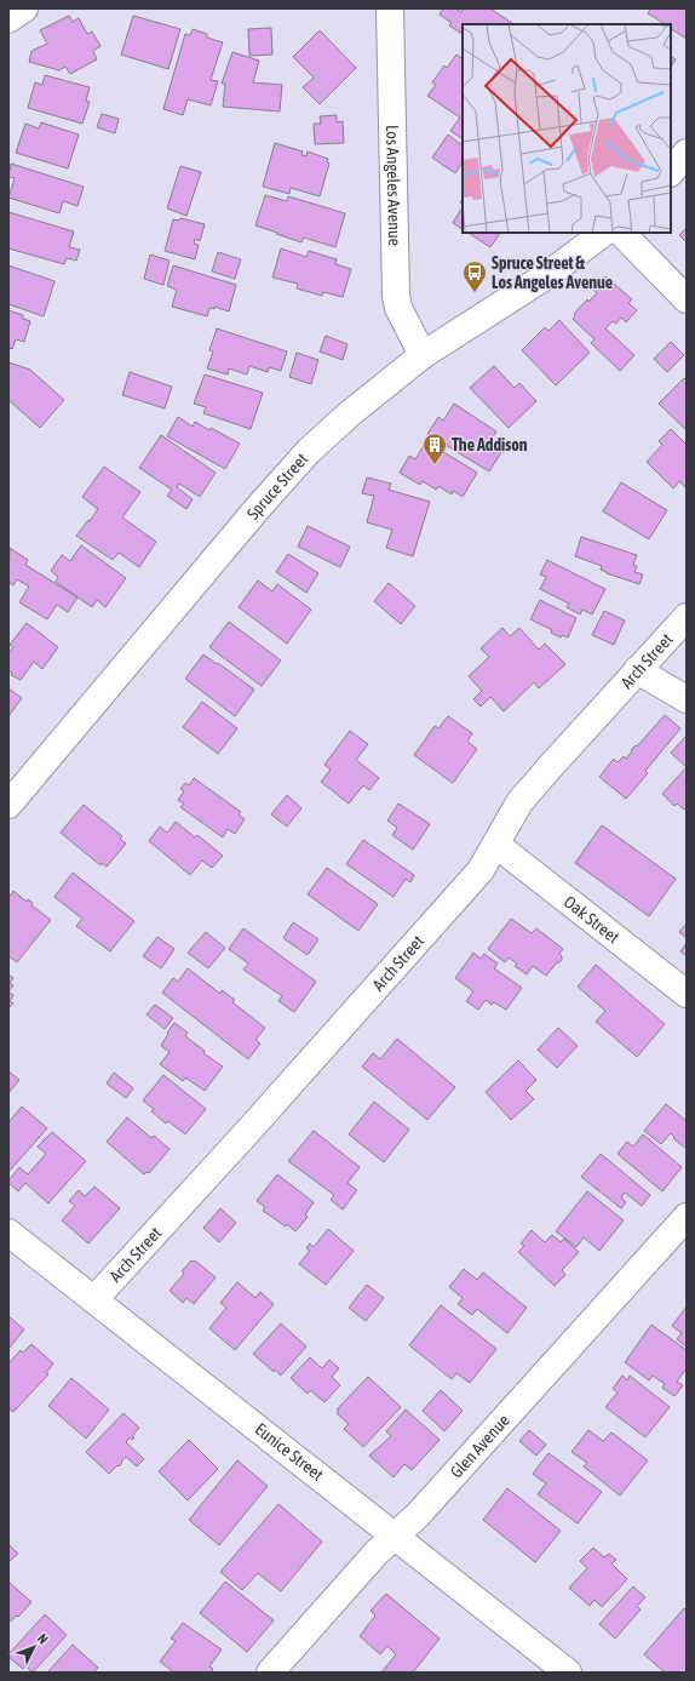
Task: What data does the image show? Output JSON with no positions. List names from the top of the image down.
{
  "streets": {
    "street": [
      "Los Angeles Avenue",
      "Spruce Street",
      "Arch Street",
      "Oak Street",
      "Glen Avenue",
      "Eunice Street"
    ]
  },
  "crossings": [
    ["Los Angeles Avenue", "Spruce Street"],
    ["Arch Street", "Oak Street"],
    ["Arch Street", "Eunice Street"],
    ["Glen Avenue", "Eunice Street"]
  ],
  "places": {
    "bus stop": ["Spruce Street & Los Angeles Avenue"],
    "building": ["The Addison"]
  },
  "north": "top right"
}
